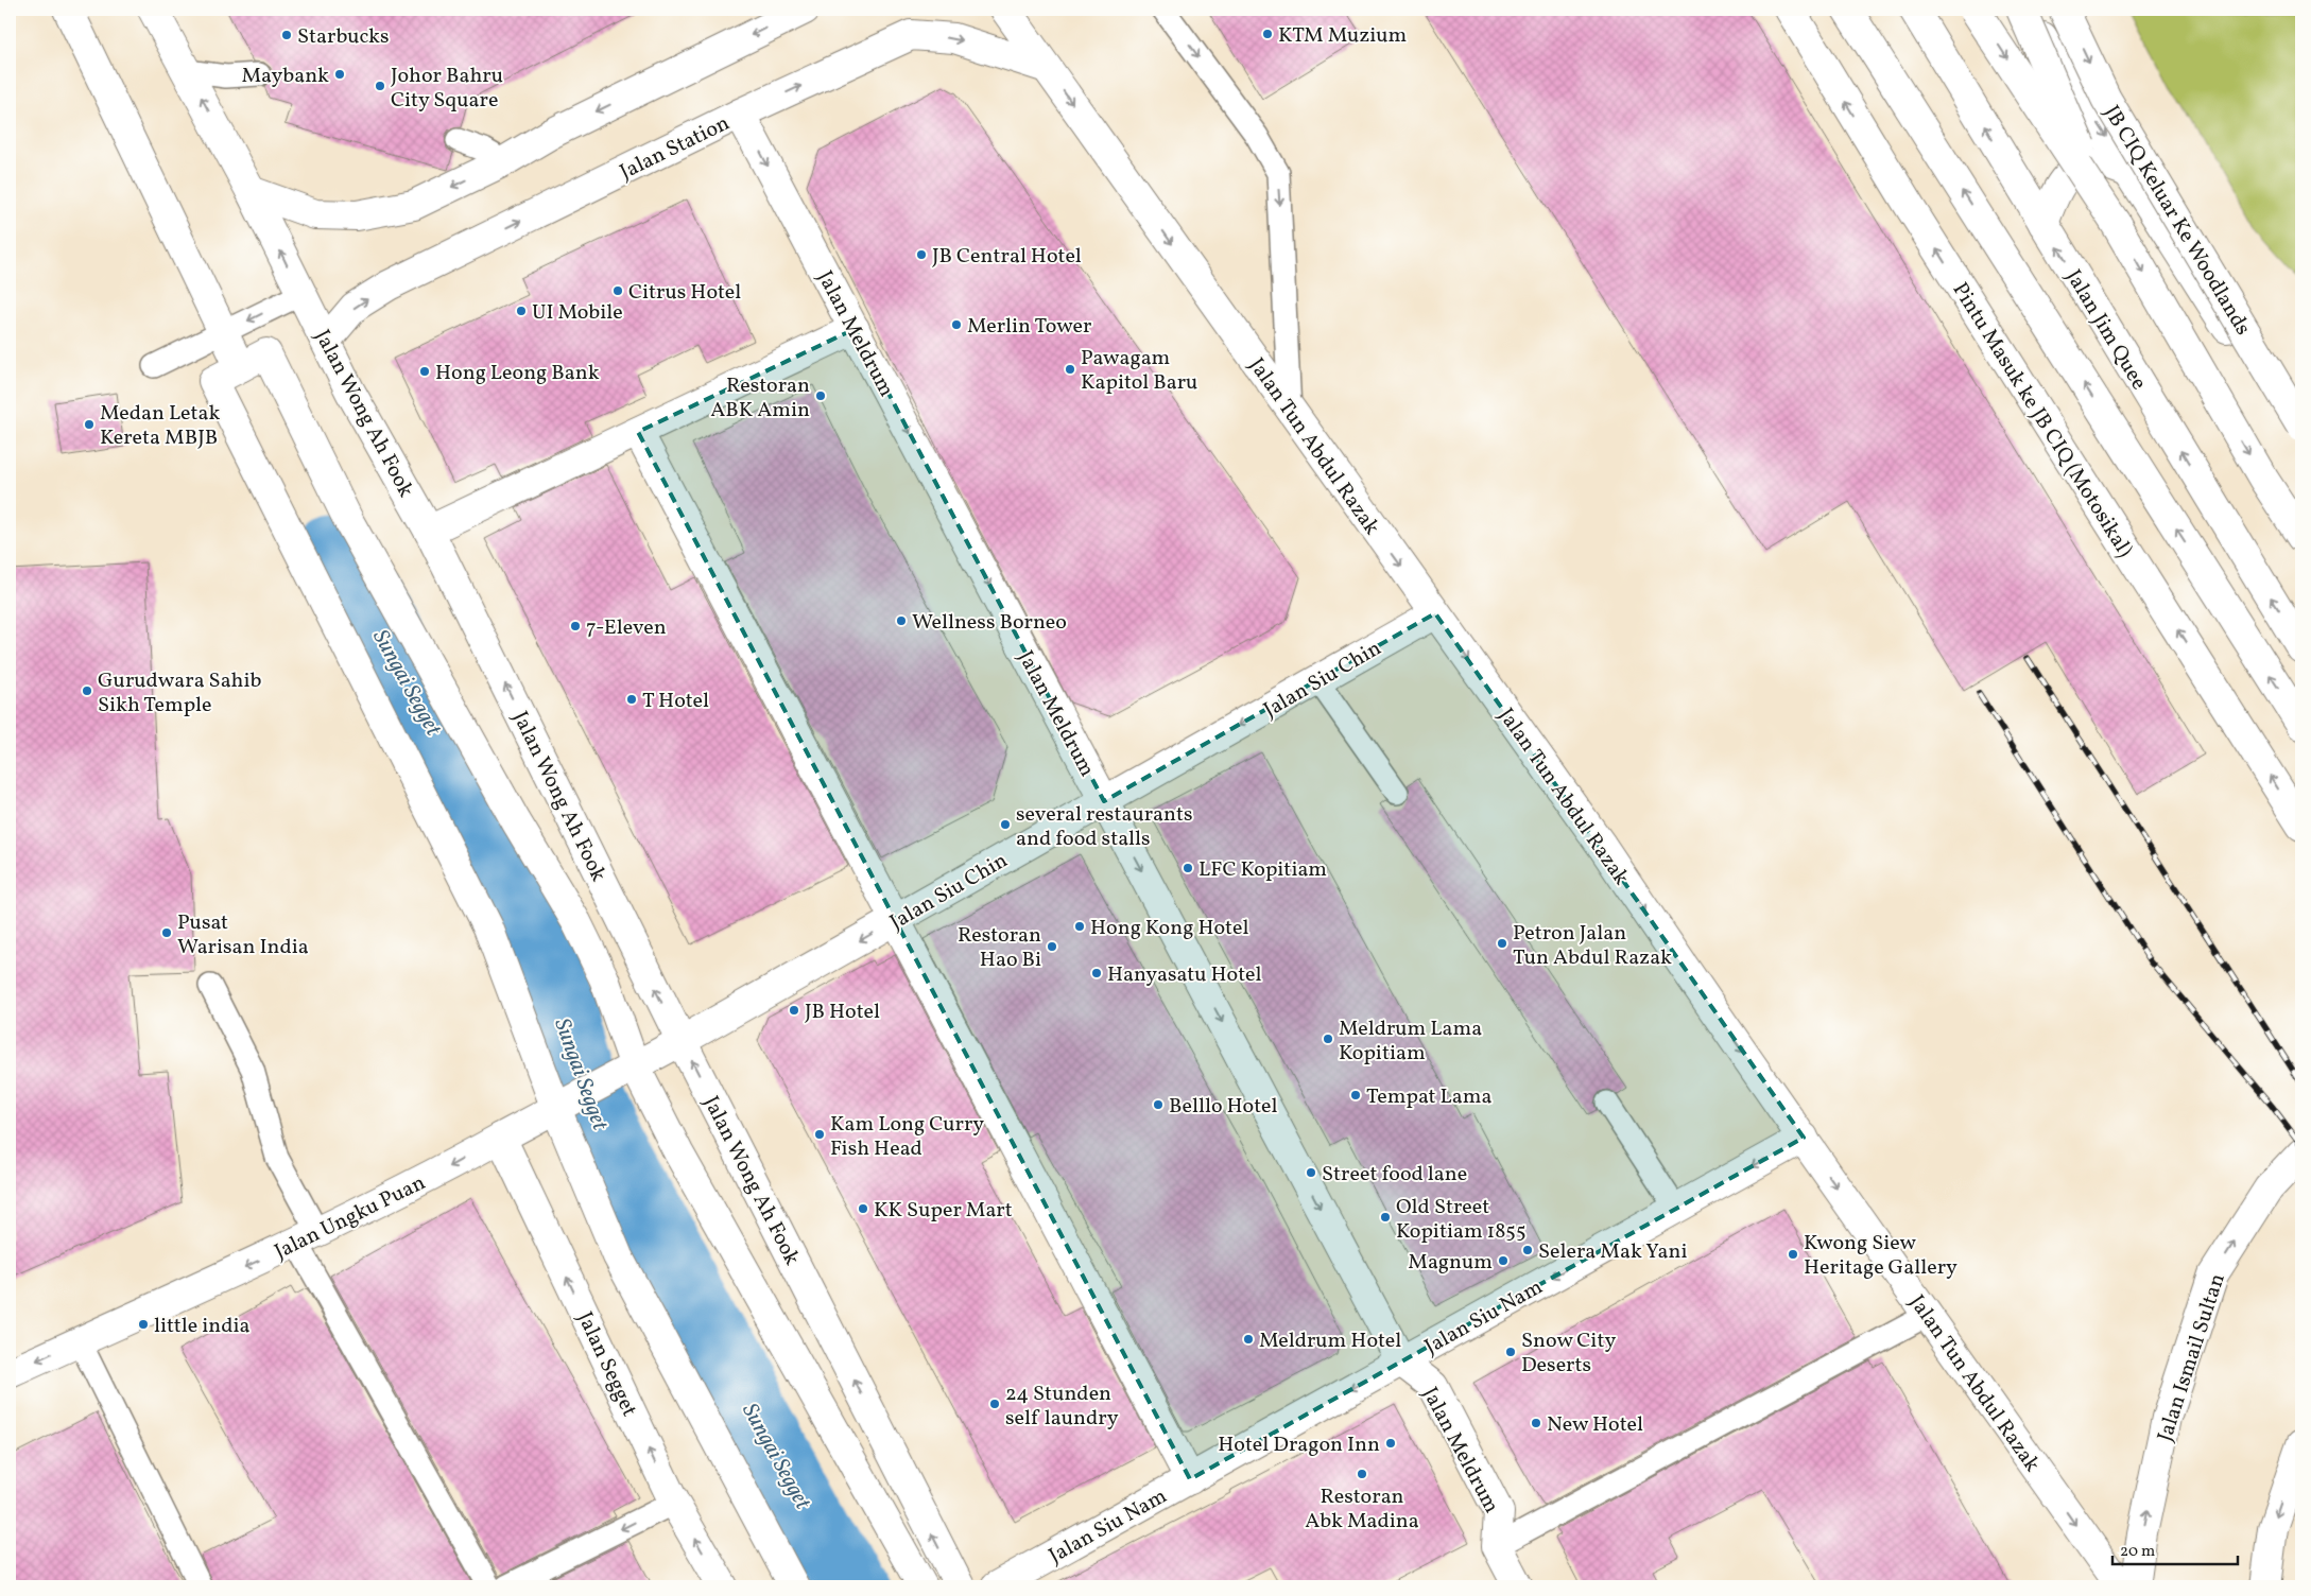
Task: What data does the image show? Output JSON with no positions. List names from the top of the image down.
{
  "streets": {
    "main road": [
      "Jalan Station",
      "JB CIQ Keluar Ke Woodlands",
      "Jalan Jim Quee",
      "Jalan Meldrum",
      "Jalan Wong Ah Fook",
      "Pintu Masuk ke JB CIQ (Motosikal)",
      "Jalan Tun Abdul Razak",
      "Jalan Siu Chin",
      "Jalan Ungku Puan",
      "Jalan Siu Nam",
      "Jalan Ismail Sultan",
      "Jalan Segget"
    ]
  },
  "crossings": [
    ["Jalan Station", "Jalan Meldrum"],
    ["Jalan Station", "Jalan Wong Ah Fook"],
    ["Jalan Station", "Jalan Tun Abdul Razak"],
    ["Jalan Meldrum", "Jalan Siu Chin"],
    ["Jalan Meldrum", "Jalan Siu Nam"],
    ["Jalan Wong Ah Fook", "Jalan Siu Chin"],
    ["Jalan Wong Ah Fook", "Jalan Ungku Puan"],
    ["Jalan Tun Abdul Razak", "Jalan Siu Chin"],
    ["Jalan Tun Abdul Razak", "Jalan Siu Nam"],
    ["Jalan Siu Chin", "Jalan Ungku Puan"],
    ["Jalan Ungku Puan", "Jalan Segget"]
  ],
  "one_way": [
    "Jalan Tun Abdul Razak",
    "Jalan Siu Chin",
    "Jalan Ungku Puan",
    "Jalan Siu Nam"
  ],
  "water": ["Sungai Segget"],
  "places": [
    "KTM Muzium",
    "Starbucks",
    "Maybank",
    "Johor Bahru City Square",
    "JB Central Hotel",
    "Citrus Hotel",
    "UI Mobile",
    "Merlin Tower",
    "Pawagam Kapitol Baru",
    "Hong Leong Bank",
    "Restoran ABK Amin",
    "Medan Letak Kereta MBJB",
    "Wellness Borneo",
    "7-Eleven",
    "Gurudwara Sahib Sikh Temple",
    "T Hotel",
    "several restaurants and food stalls",
    "LFC Kopitiam",
    "Hong Kong Hotel",
    "Pusat Warisan India",
    "Petron Jalan Tun Abdul Razak",
    "Restoran Hao Bi",
    "Hanyasatu Hotel",
    "JB Hotel",
    "Meldrum Lama Kopitiam",
    "Tempat Lama",
    "Belllo Hotel",
    "Kam Long Curry Fish Head",
    "Street food lane",
    "KK Super Mart",
    "Old Street Kopitiam 1855",
    "Selera Mak Yani",
    "Kwong Siew Heritage Gallery",
    "Magnum",
    "little india",
    "Meldrum Hotel",
    "Snow City Deserts",
    "24 Stunden self laundry",
    "New Hotel",
    "Hotel Dragon Inn",
    "Restoran Abk Madina"
  ],
  "scale_bar": "20 m"
}
